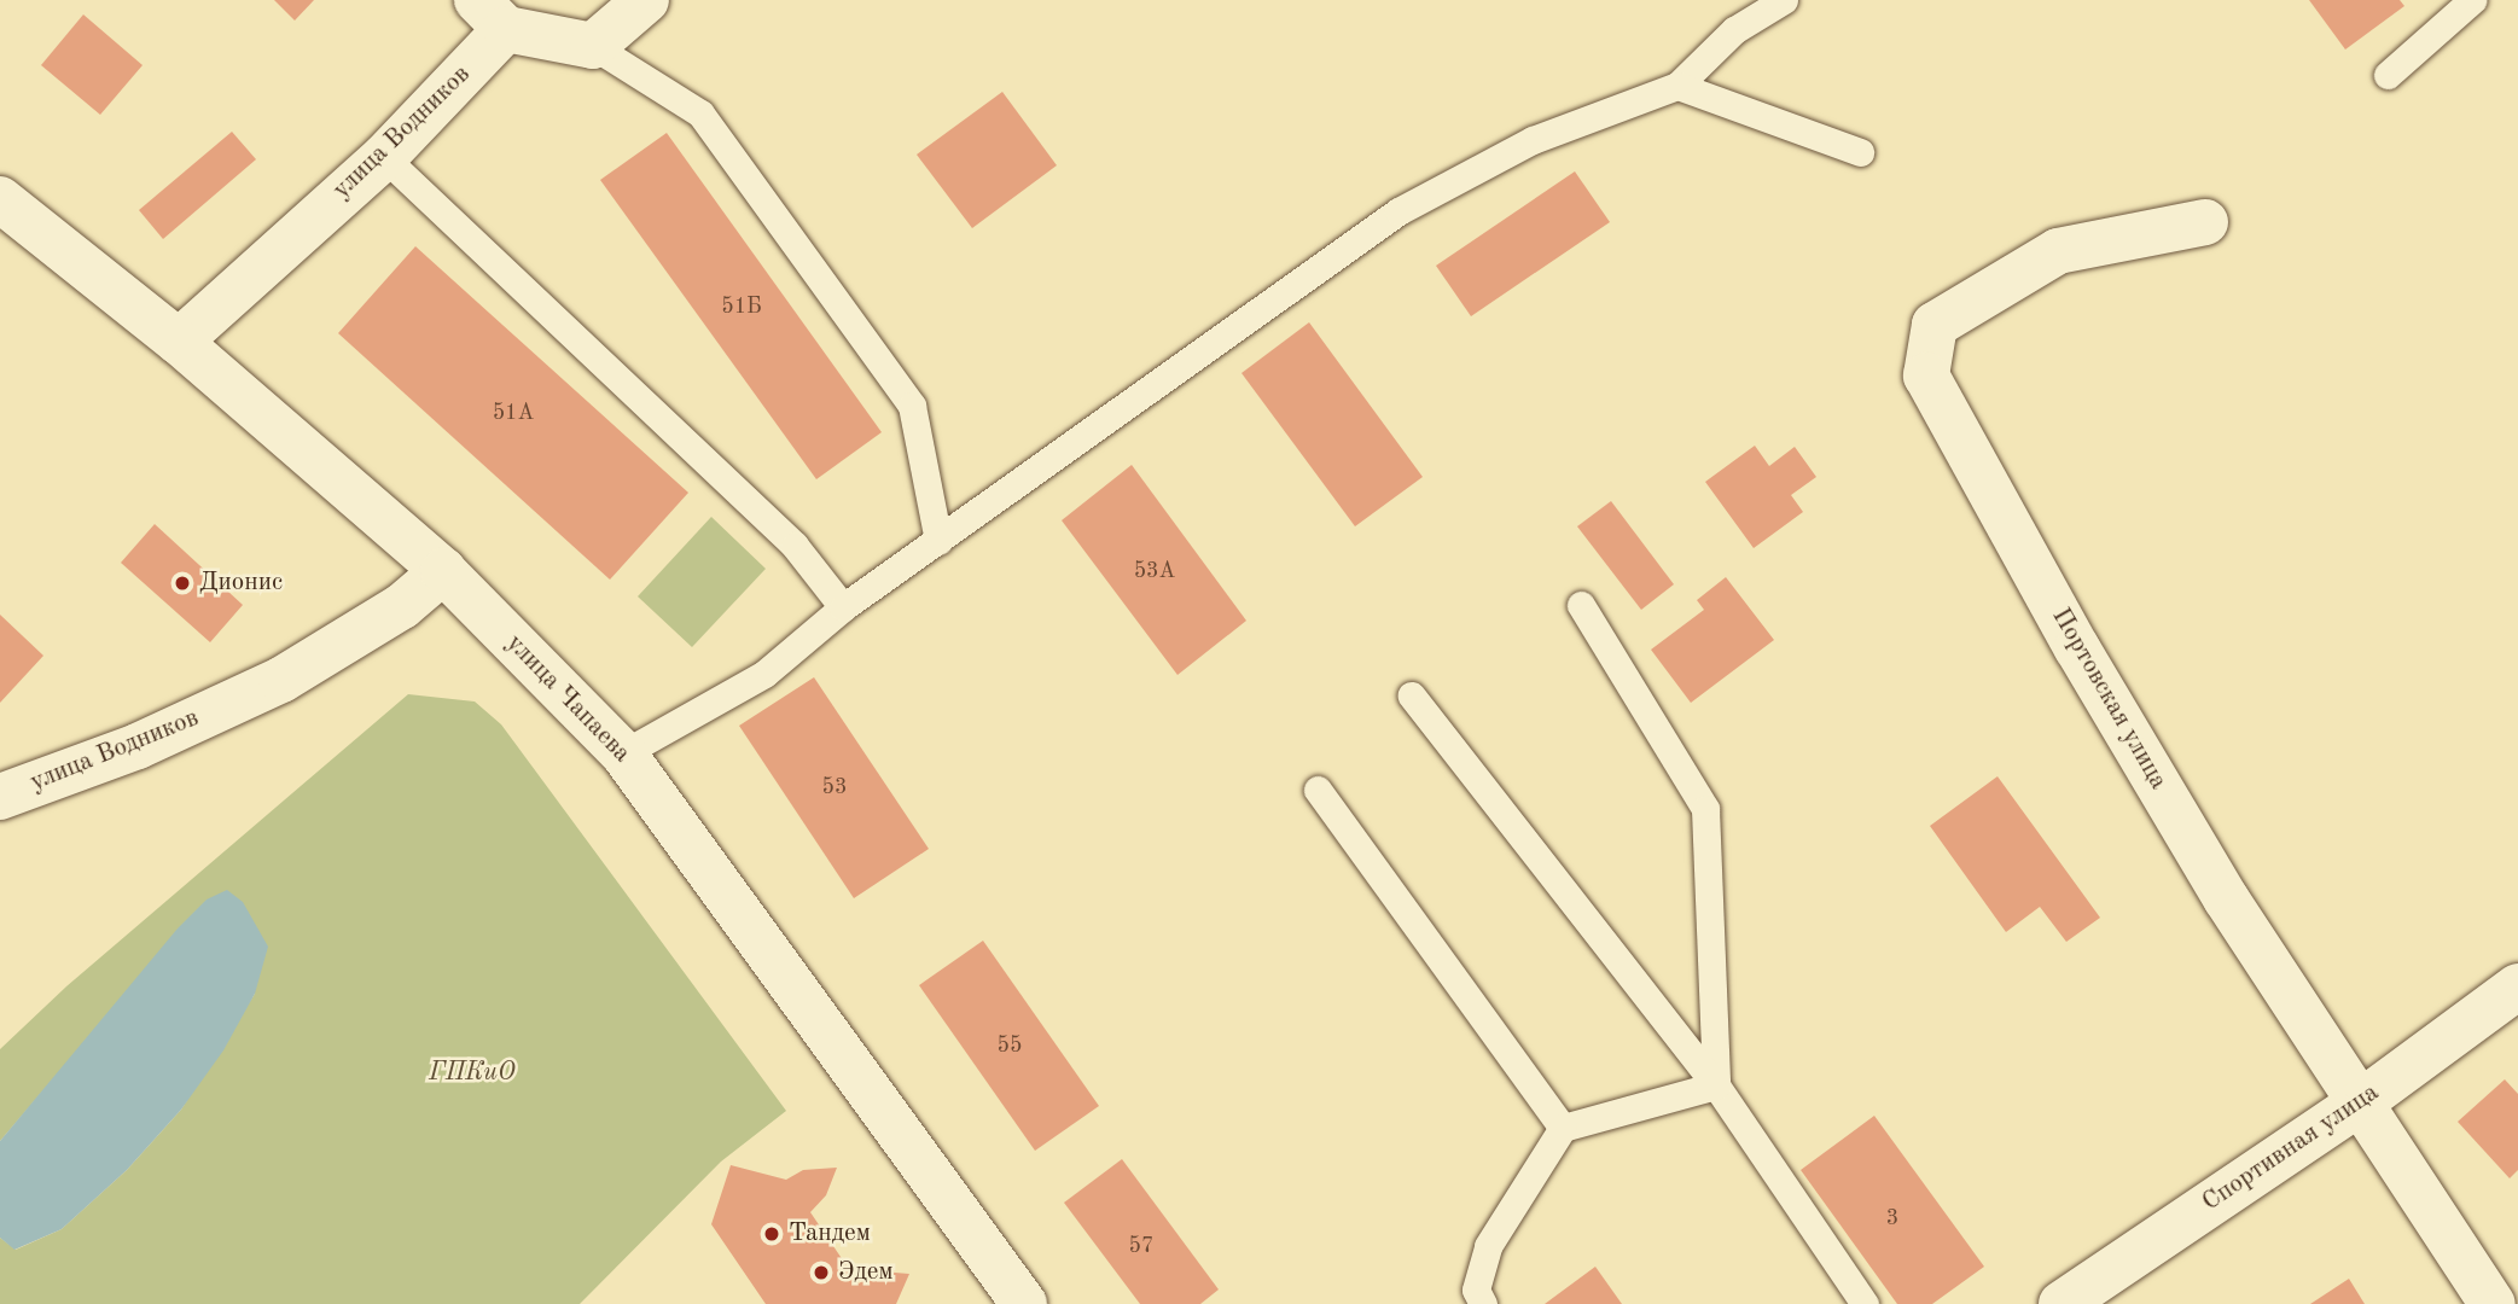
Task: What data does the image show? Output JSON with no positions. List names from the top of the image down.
{
  "streets": {
    "street": [
      "улица Водников",
      "улица Чапаева",
      "Портовская улица",
      "Спортивная улица"
    ]
  },
  "crossings": [
    ["улица Водников", "улица Чапаева"],
    ["Портовская улица", "Спортивная улица"]
  ],
  "parks": ["ГПКиО"],
  "places": ["Дионис", "Тандем", "Эдем"],
  "house_numbers": [
    "51Б",
    "51А",
    "53А",
    "53",
    "55",
    "3",
    "57"
  ]
}
